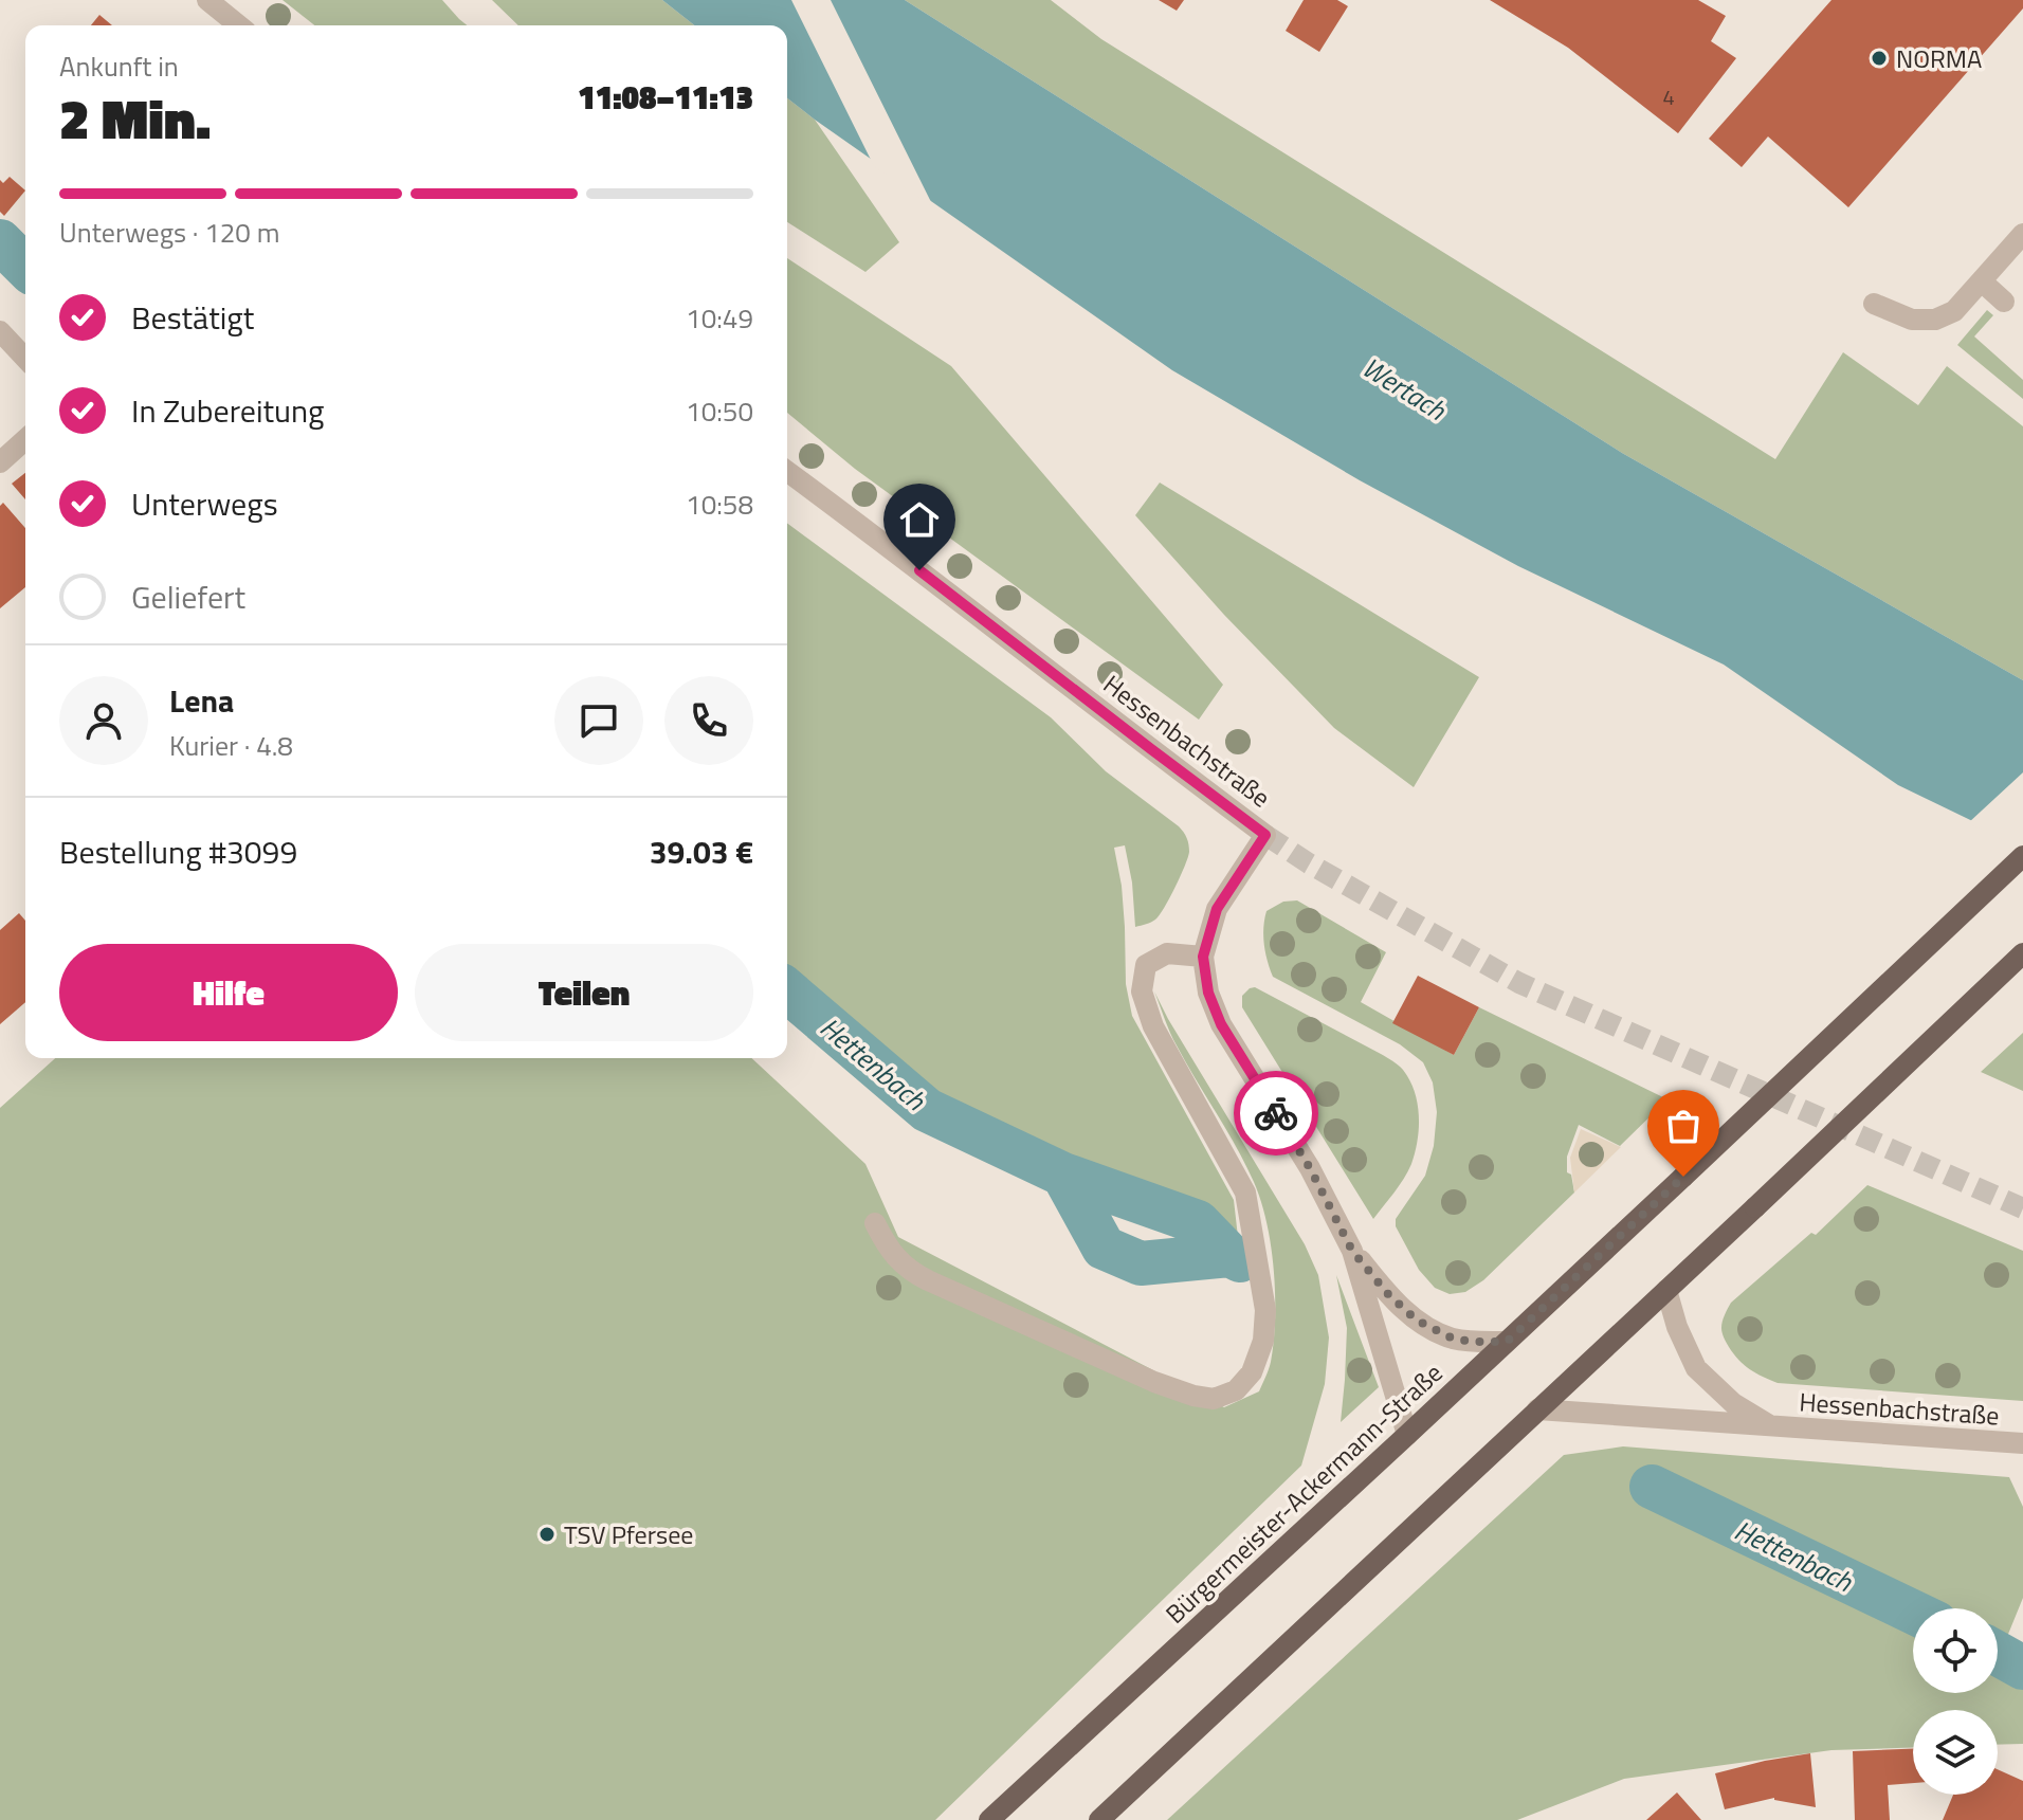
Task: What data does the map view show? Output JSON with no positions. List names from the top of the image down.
{
  "streets": {
    "main road": ["Bürgermeister-Ackermann-Straße"],
    "street": ["Hessenbachstraße"]
  },
  "crossings": [
    ["Hessenbachstraße", "Bürgermeister-Ackermann-Straße"]
  ],
  "water": ["Wertach", "Hettenbach"],
  "places": ["NORMA", "TSV Pfersee"],
  "house_numbers": ["4"],
  "page": {
    "heading": ["2 Min.", "Ankunft in", "11:08–11:13"],
    "panel": [
      "Lena",
      "Kurier · 4.8",
      "Bestellung #3099",
      "39.03 €"
    ],
    "bar": "Unterwegs · 120 m",
    "list": [
      ["Bestätigt", "10:49"],
      ["In Zubereitung", "10:50"],
      ["Unterwegs", "10:58"],
      "Geliefert"
    ],
    "buttons": ["Hilfe", "Teilen"]
  }
}
